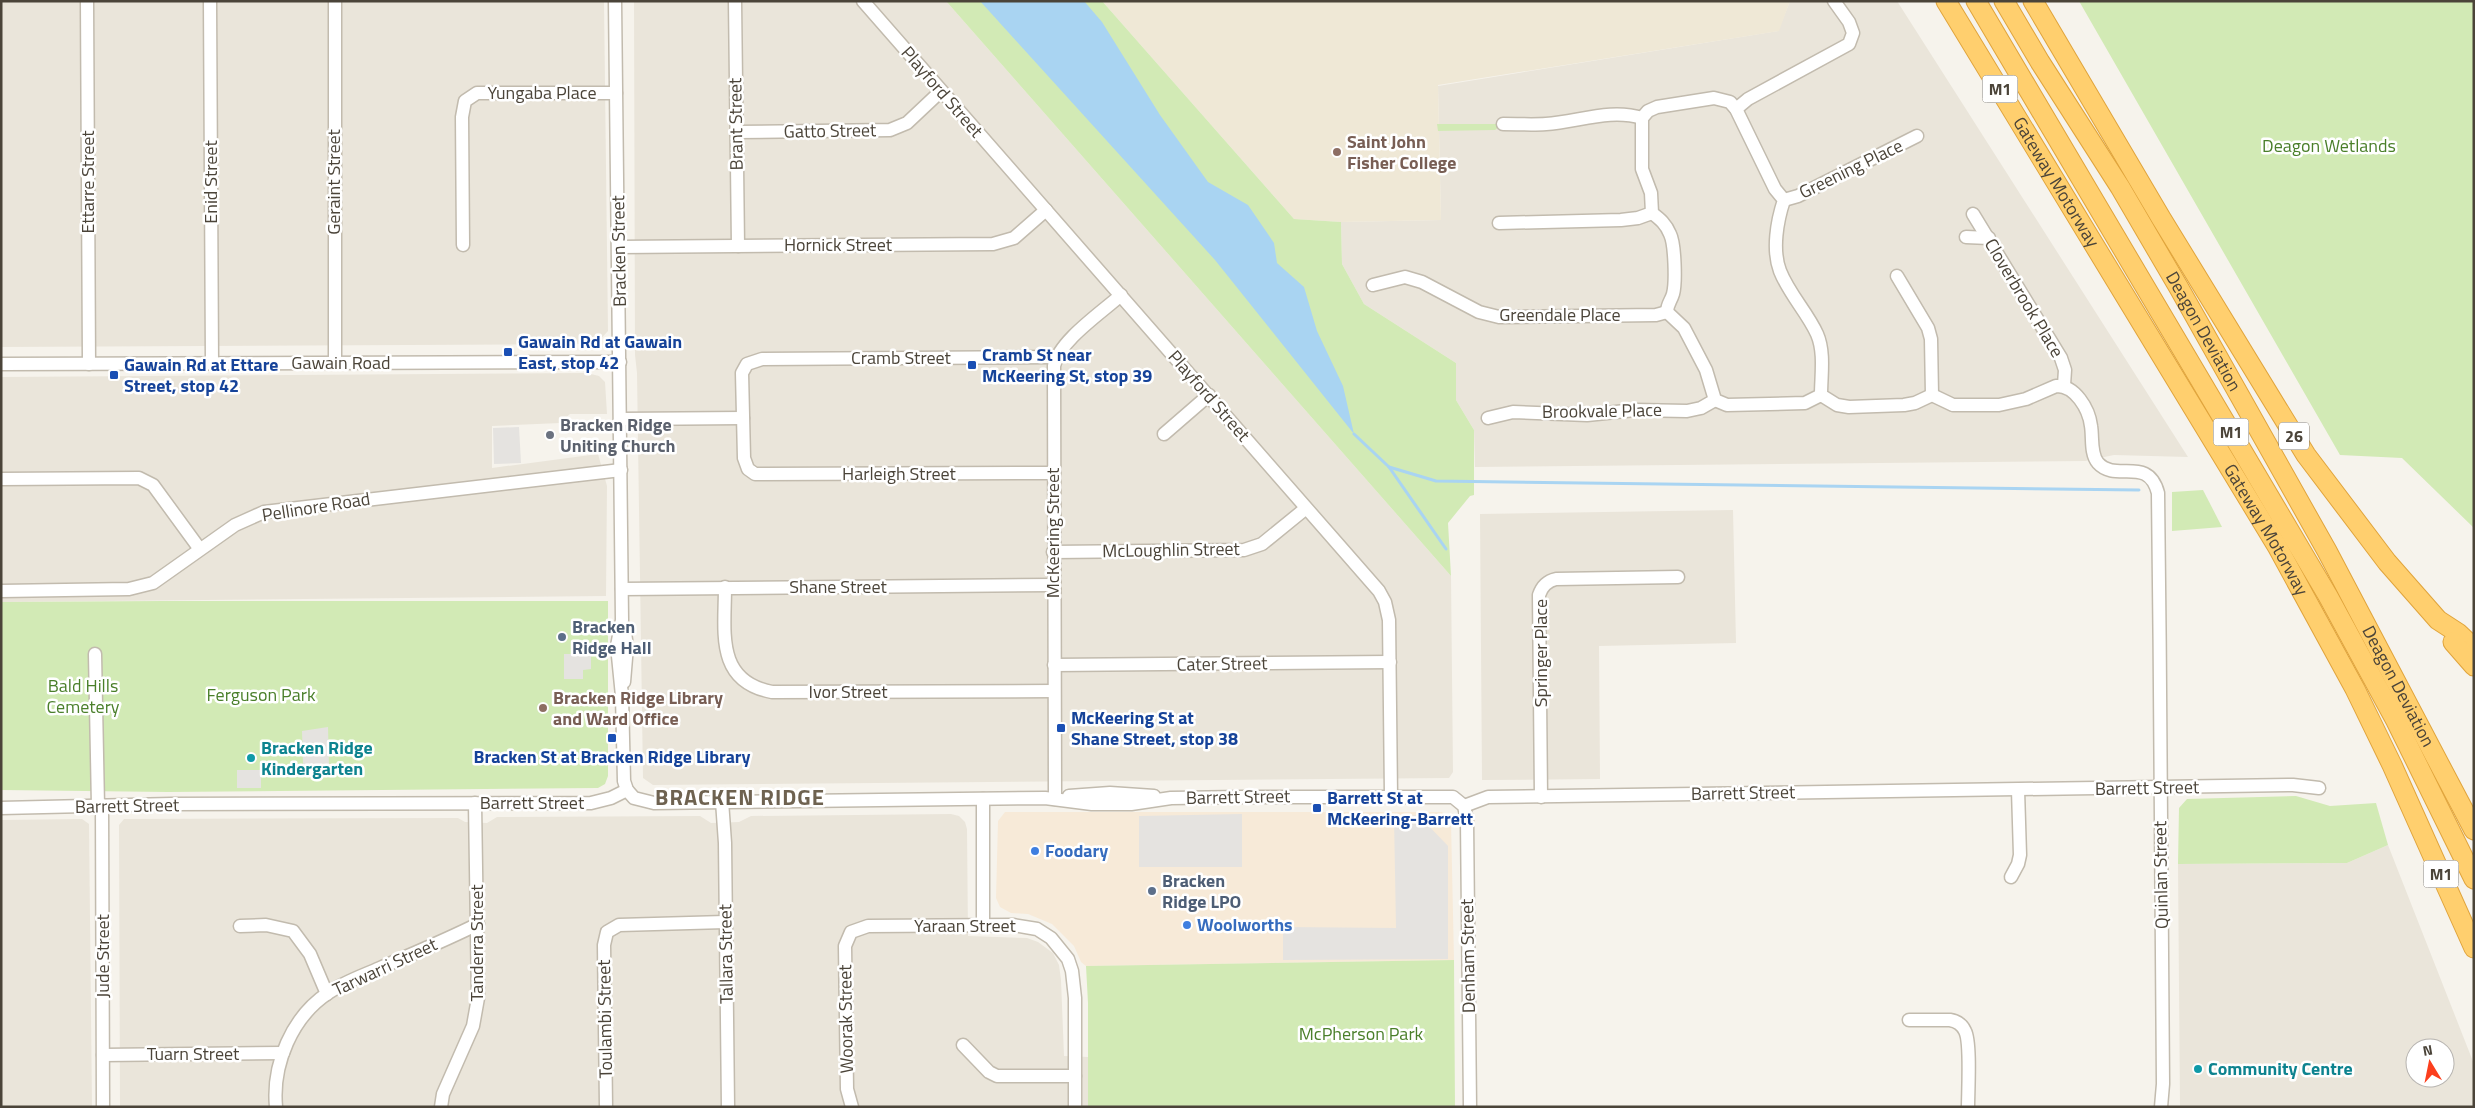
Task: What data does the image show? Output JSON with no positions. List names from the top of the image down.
{
  "streets": {
    "highway": [
      "M1",
      "Gateway Motorway",
      "Deagon Deviation",
      "26"
    ],
    "street": [
      "Playford Street",
      "Yungaba Place",
      "Brant Street",
      "Gatto Street",
      "Greening Place",
      "Ettarre Street",
      "Enid Street",
      "Geraint Street",
      "Hornick Street",
      "Bracken Street",
      "Cloverbrook Place",
      "Greendale Place",
      "Cramb Street",
      "Gawain Road",
      "Brookvale Place",
      "Harleigh Street",
      "Pellinore Road",
      "McKeering Street",
      "McLoughlin Street",
      "Shane Street",
      "Springer Place",
      "Cater Street",
      "Ivor Street",
      "Barrett Street",
      "Quinlan Street",
      "Yaraan Street",
      "Tanderra Street",
      "Tallara Street",
      "Jude Street",
      "Denham Street",
      "Tarwarri Street",
      "Toulambi Street",
      "Woorak Street",
      "Tuarn Street"
    ]
  },
  "crossings": [
    ["Playford Street", "Gatto Street"],
    ["Playford Street", "Hornick Street"],
    ["Playford Street", "McLoughlin Street"],
    ["Playford Street", "Cater Street"],
    ["Playford Street", "Barrett Street"],
    ["Yungaba Place", "Bracken Street"],
    ["Brant Street", "Gatto Street"],
    ["Brant Street", "Hornick Street"],
    ["Ettarre Street", "Gawain Road"],
    ["Enid Street", "Gawain Road"],
    ["Geraint Street", "Gawain Road"],
    ["Hornick Street", "Bracken Street"],
    ["Bracken Street", "Gawain Road"],
    ["Bracken Street", "Pellinore Road"],
    ["Bracken Street", "Shane Street"],
    ["Bracken Street", "Barrett Street"],
    ["Cloverbrook Place", "Quinlan Street"],
    ["Cramb Street", "Harleigh Street"],
    ["Cramb Street", "McKeering Street"],
    ["Harleigh Street", "McKeering Street"],
    ["McKeering Street", "McLoughlin Street"],
    ["McKeering Street", "Shane Street"],
    ["McKeering Street", "Cater Street"],
    ["McKeering Street", "Ivor Street"],
    ["McKeering Street", "Barrett Street"],
    ["Shane Street", "Ivor Street"],
    ["Springer Place", "Barrett Street"],
    ["Barrett Street", "Quinlan Street"],
    ["Barrett Street", "Tanderra Street"],
    ["Barrett Street", "Tallara Street"],
    ["Barrett Street", "Jude Street"],
    ["Barrett Street", "Denham Street"],
    ["Yaraan Street", "Woorak Street"],
    ["Tanderra Street", "Tarwarri Street"],
    ["Tallara Street", "Toulambi Street"],
    ["Jude Street", "Tuarn Street"],
    ["Tarwarri Street", "Tuarn Street"]
  ],
  "districts": ["BRACKEN RIDGE"],
  "parks": [
    "Deagon Wetlands",
    "Bald Hills Cemetery",
    "Ferguson Park",
    "McPherson Park"
  ],
  "places": {
    "other": [
      "Saint John Fisher College",
      "Bracken Ridge Uniting Church",
      "Bracken Ridge Hall",
      "Bracken Ridge Library and Ward Office",
      "Bracken Ridge Kindergarten",
      "Foodary",
      "Bracken Ridge LPO",
      "Woolworths",
      "Community Centre"
    ],
    "transit": [
      "Gawain Rd at Gawain East, stop 42",
      "Cramb St near McKeering St, stop 39",
      "Gawain Rd at Ettare Street, stop 42",
      "McKeering St at Shane Street, stop 38",
      "Bracken St at Bracken Ridge Library",
      "Barrett St at McKeering-Barrett"
    ]
  },
  "north": "top"
}
